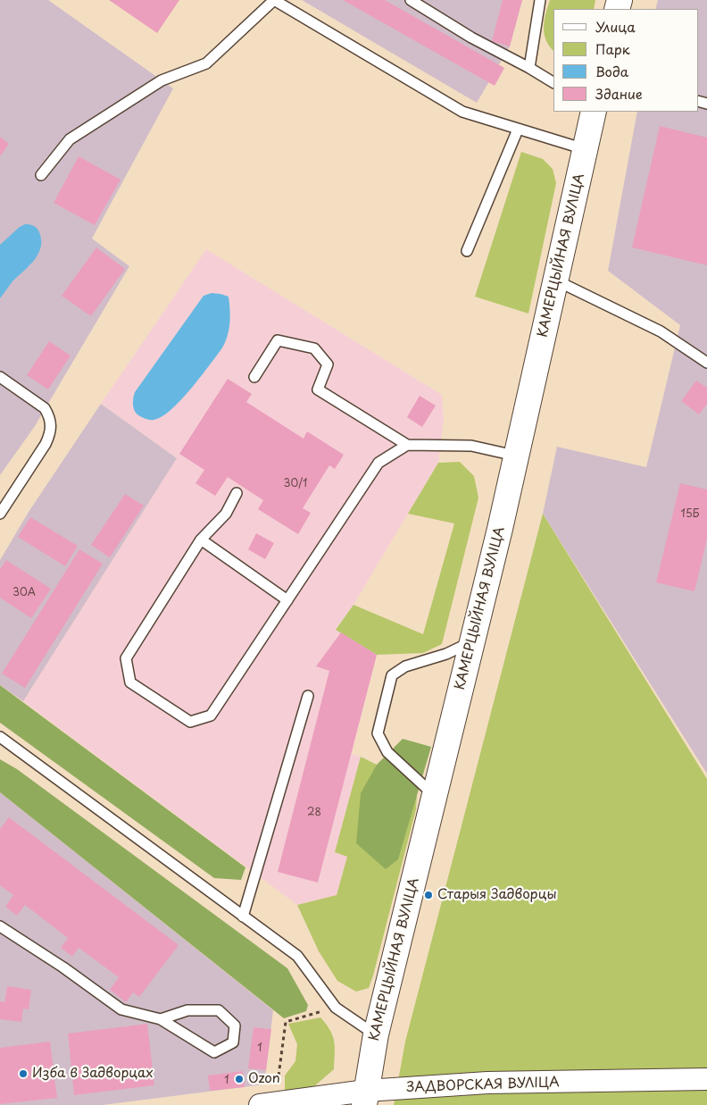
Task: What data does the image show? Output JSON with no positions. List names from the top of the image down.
{
  "streets": {
    "main road": ["КАМЕРЦЫЙНАЯ ВУЛІЦА"],
    "street": ["ЗАДВОРСКАЯ ВУЛІЦА"]
  },
  "crossings": [
    ["КАМЕРЦЫЙНАЯ ВУЛІЦА", "ЗАДВОРСКАЯ ВУЛІЦА"]
  ],
  "places": ["Старыя Задворцы", "Изба в Задворцах", "Ozon"],
  "house_numbers": [
    "30/1",
    "15Б",
    "30А",
    "28",
    "1",
    "1"
  ],
  "legend": [
    "Улица",
    "Парк",
    "Вода",
    "Здание"
  ]
}
